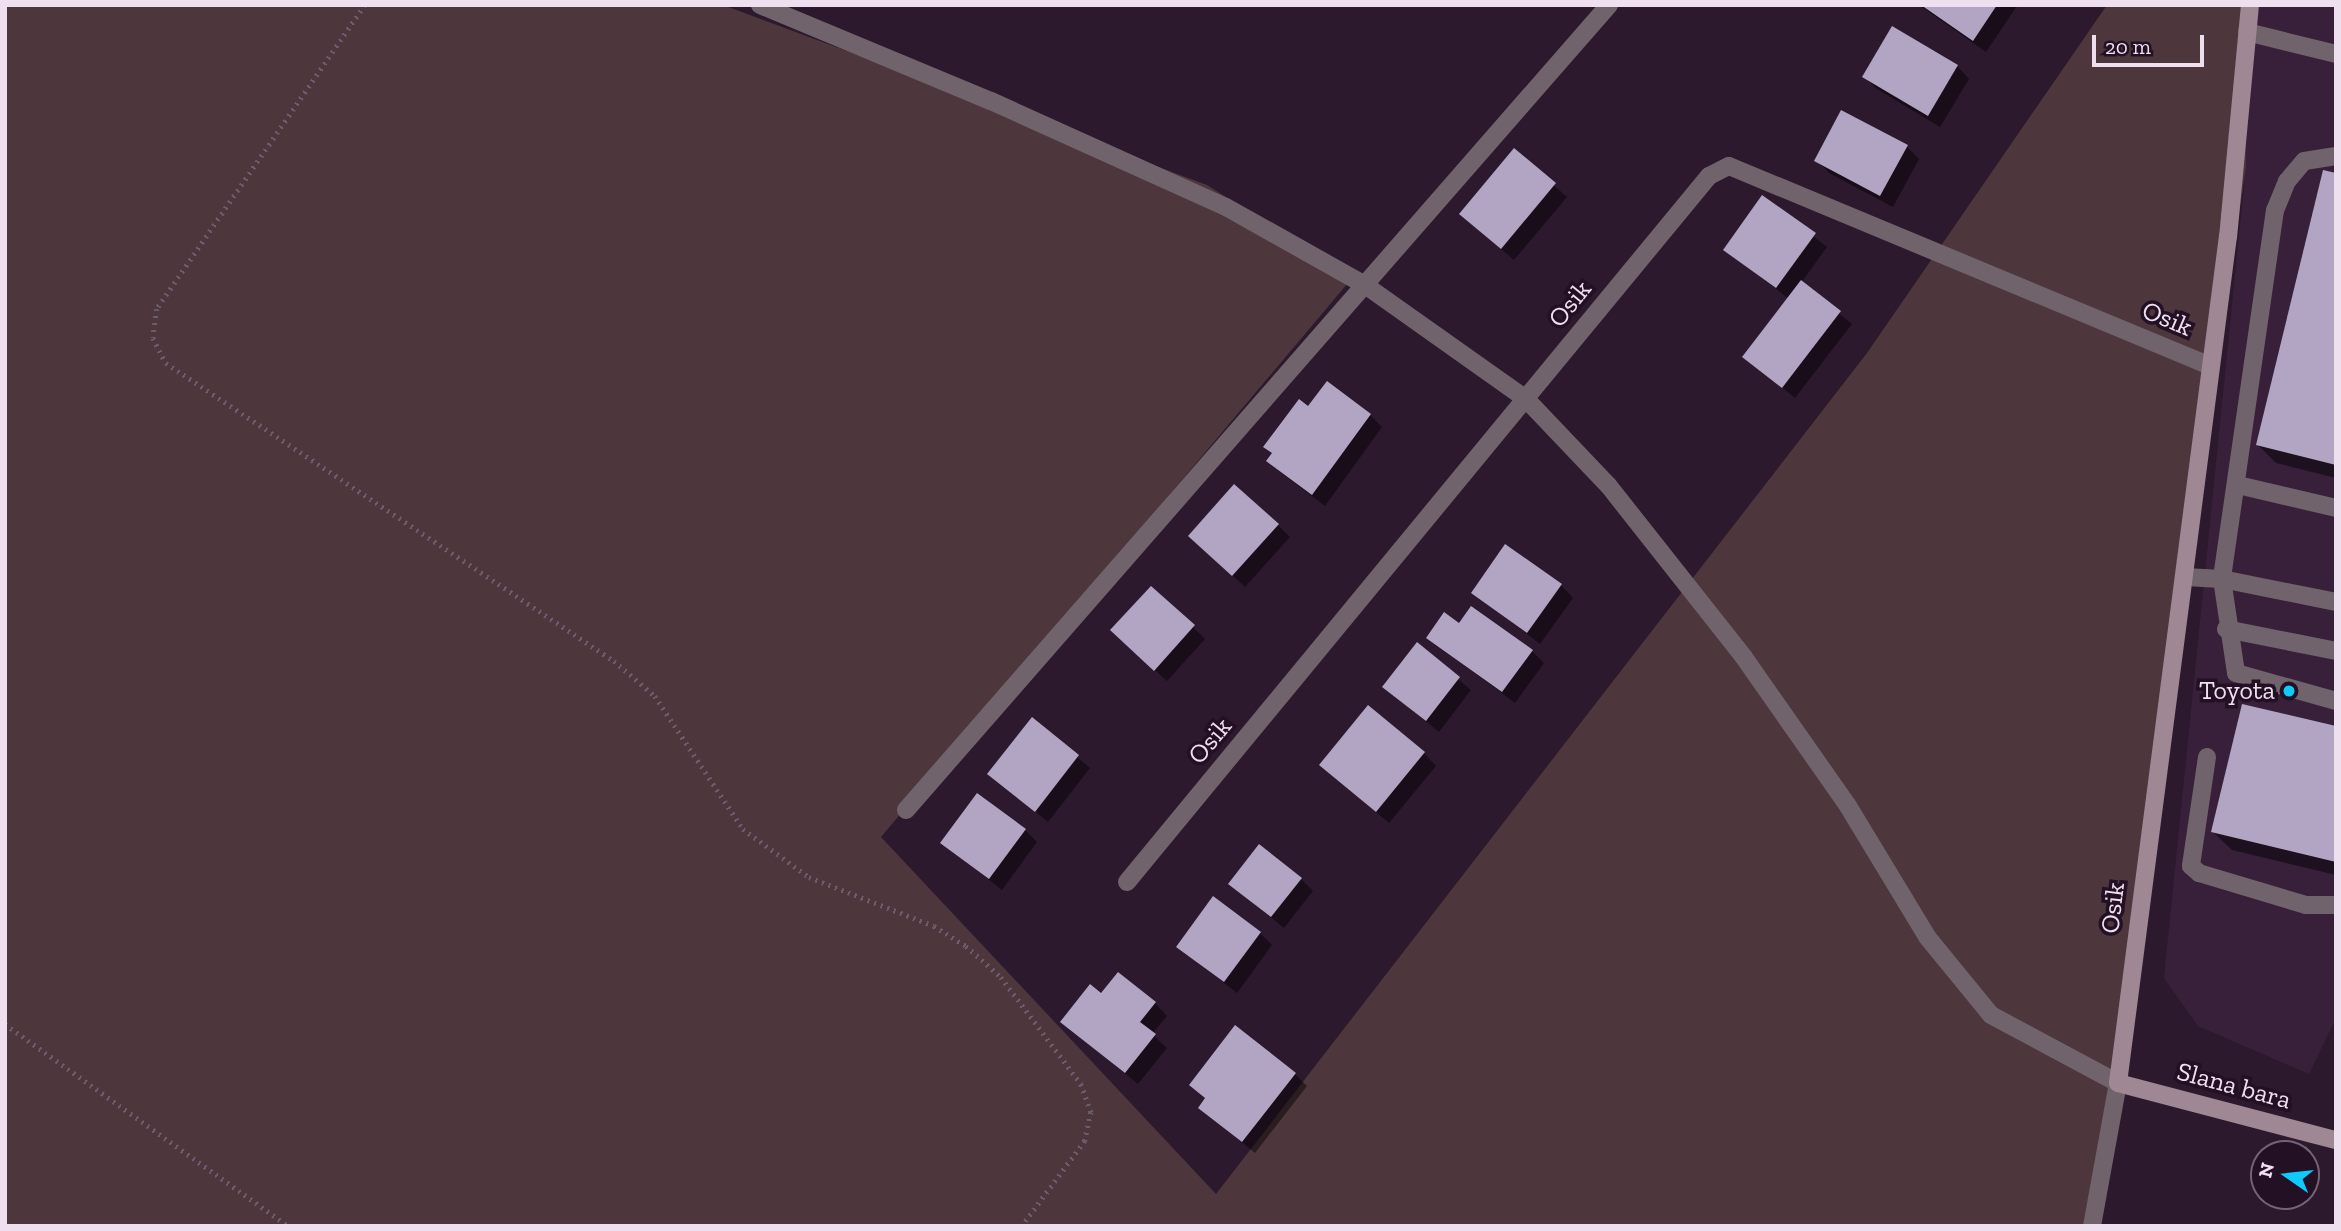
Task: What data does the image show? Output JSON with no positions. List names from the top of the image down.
{
  "streets": {
    "main road": ["Osik", "Slana bara"]
  },
  "crossings": [
    ["Osik", "Slana bara"]
  ],
  "places": ["Toyota"],
  "scale_bar": "20 m",
  "north": "left"
}
